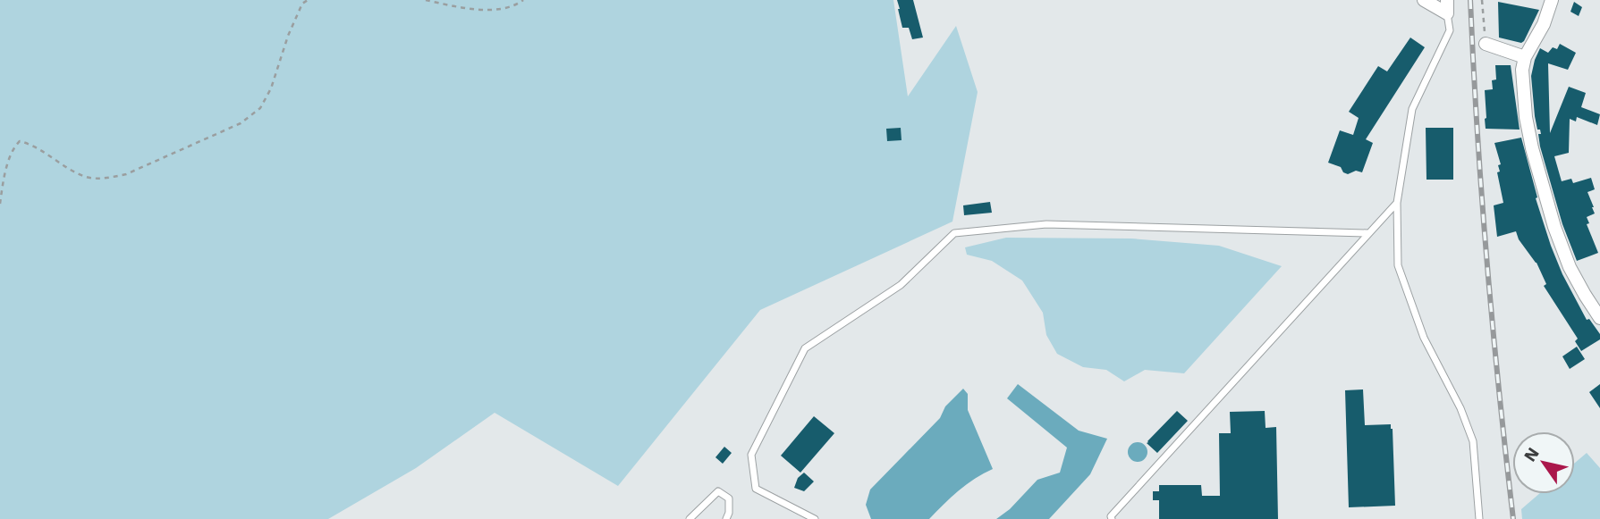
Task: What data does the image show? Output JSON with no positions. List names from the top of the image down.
{
  "north": "top left"
}
